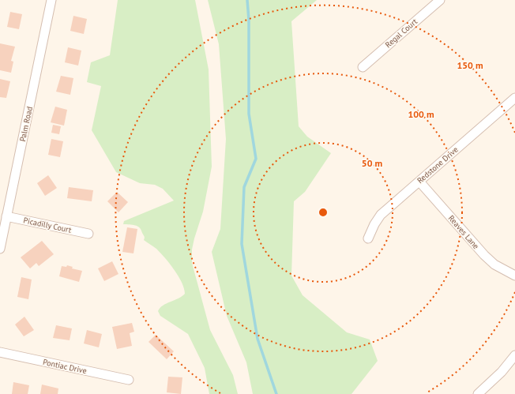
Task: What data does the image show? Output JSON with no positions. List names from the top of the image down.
{
  "streets": {
    "street": [
      "Regal Court",
      "Palm Road",
      "Redstone Drive",
      "Picadilly Court",
      "Reaves Lane",
      "Pontiac Drive"
    ]
  },
  "crossings": [
    ["Palm Road", "Picadilly Court"],
    ["Redstone Drive", "Reaves Lane"]
  ],
  "rings": ["150 m", "100 m", "50 m"]
}
